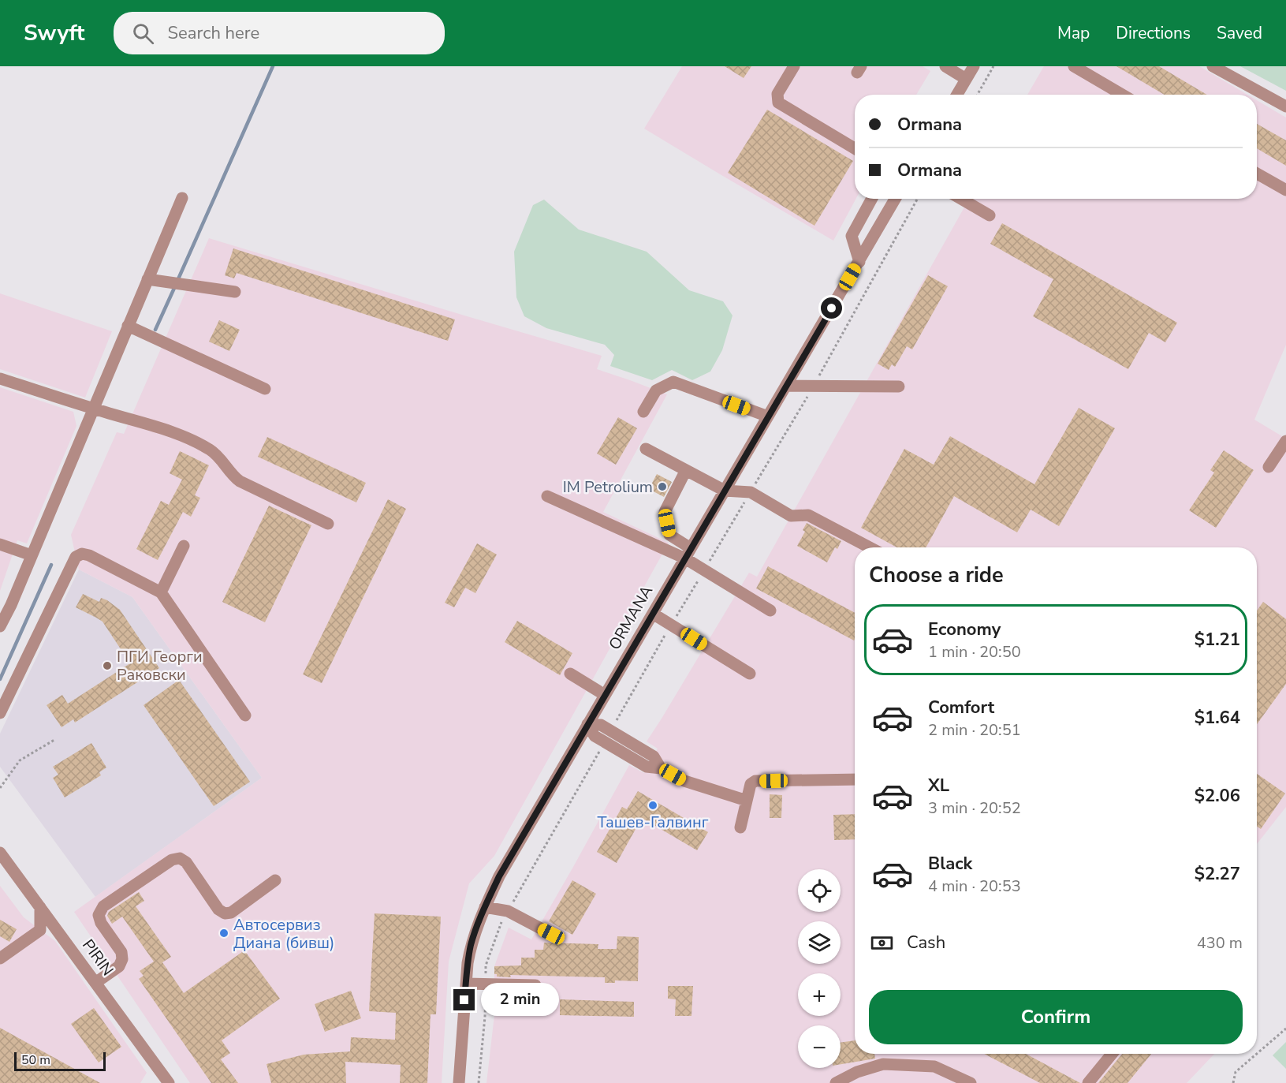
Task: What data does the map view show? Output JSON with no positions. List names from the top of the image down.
{
  "streets": {
    "street": ["ORMANA", "PIRIN"]
  },
  "places": [
    "IM Petrolium",
    "ПГИ Георги Раковски",
    "Ташев-Галвинг",
    "Автосервиз Диана (бивш)"
  ],
  "scale_bar": "50 m",
  "page": {
    "header": "Swyft",
    "search": "Search here",
    "nav": ["Map", "Directions", "Saved"],
    "banner": ["Ormana", "Ormana"],
    "heading": "Choose a ride",
    "list": [
      {
        "name": "Economy",
        "note": "1 min · 20:50",
        "value": "$1.21"
      },
      {
        "name": "Comfort",
        "note": "2 min · 20:51",
        "value": "$1.64"
      },
      {
        "name": "XL",
        "note": "3 min · 20:52",
        "value": "$2.06"
      },
      {
        "name": "Black",
        "note": "4 min · 20:53",
        "value": "$2.27"
      }
    ],
    "map_buttons": ["+", "−"],
    "pay": ["Cash", "430 m"],
    "buttons": "Confirm",
    "bubble": "2 min",
    "scale": "50 m"
  }
}
